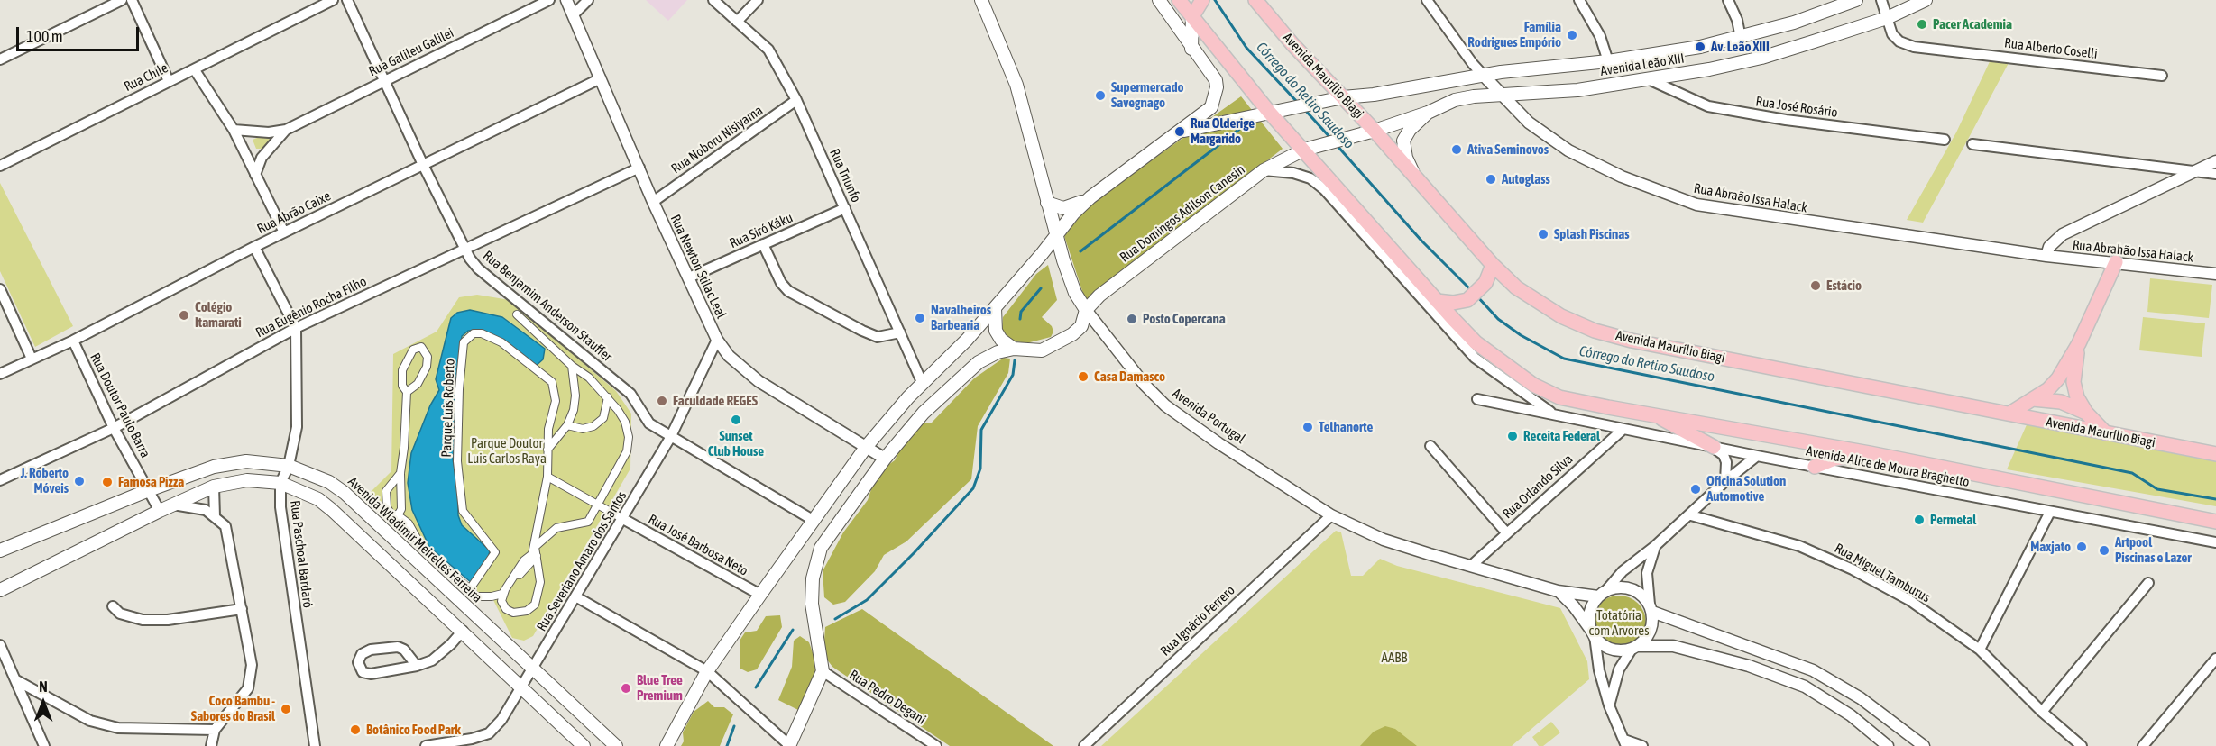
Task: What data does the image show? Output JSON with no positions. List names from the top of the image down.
{
  "streets": {
    "main road": [
      "Avenida Leão XIII",
      "Avenida Maurílio Biagi",
      "Rua Domingos Adilson Canesin",
      "Avenida Portugal",
      "Avenida Wladimir Meirelles Ferreira"
    ],
    "street": [
      "Rua Alberto Coselli",
      "Rua Galileu Galilei",
      "Rua Chile",
      "Rua José Rosário",
      "Rua Noboru Nisiyama",
      "Rua Triunfo",
      "Rua Abraão Issa Halack",
      "Rua Abrão Caixe",
      "Rua Siró Káku",
      "Rua Abrahão Issa Halack",
      "Rua Newton Stilac Leal",
      "Rua Benjamim Anderson Stauffer",
      "Rua Eugênio Rocha Filho",
      "Rua Doutor Paulo Barra",
      "Parque Luis Roberto",
      "Avenida Alice de Moura Braghetto",
      "Rua Orlando Silva",
      "Rua José Barbosa Neto",
      "Rua Paschoal Bardaró",
      "Rua Severiano Amaro dos Santos",
      "Rua Miguel Tamburus",
      "Rua Ignácio Ferrero",
      "Rua Pedro Degani"
    ]
  },
  "crossings": [
    ["Rua Alberto Coselli", "Avenida Leão XIII"],
    ["Rua Galileu Galilei", "Rua Benjamim Anderson Stauffer"],
    ["Avenida Leão XIII", "Avenida Maurílio Biagi"],
    ["Avenida Leão XIII", "Rua José Rosário"],
    ["Avenida Leão XIII", "Rua Abraão Issa Halack"],
    ["Avenida Leão XIII", "Rua Domingos Adilson Canesin"],
    ["Avenida Maurílio Biagi", "Rua Domingos Adilson Canesin"],
    ["Rua Noboru Nisiyama", "Rua Triunfo"],
    ["Rua Noboru Nisiyama", "Rua Newton Stilac Leal"],
    ["Rua Triunfo", "Rua Siró Káku"],
    ["Rua Abraão Issa Halack", "Rua Abrahão Issa Halack"],
    ["Rua Abrão Caixe", "Rua Newton Stilac Leal"],
    ["Rua Abrão Caixe", "Rua Benjamim Anderson Stauffer"],
    ["Rua Abrão Caixe", "Rua Doutor Paulo Barra"],
    ["Rua Abrão Caixe", "Rua Paschoal Bardaró"],
    ["Rua Domingos Adilson Canesin", "Avenida Portugal"],
    ["Rua Siró Káku", "Rua Newton Stilac Leal"],
    ["Rua Newton Stilac Leal", "Rua Eugênio Rocha Filho"],
    ["Rua Newton Stilac Leal", "Rua Severiano Amaro dos Santos"],
    ["Rua Benjamim Anderson Stauffer", "Rua Eugênio Rocha Filho"],
    ["Rua Benjamim Anderson Stauffer", "Rua Severiano Amaro dos Santos"],
    ["Rua Eugênio Rocha Filho", "Rua Doutor Paulo Barra"],
    ["Rua Eugênio Rocha Filho", "Rua Paschoal Bardaró"],
    ["Rua Doutor Paulo Barra", "Avenida Wladimir Meirelles Ferreira"],
    ["Avenida Portugal", "Rua Orlando Silva"],
    ["Avenida Portugal", "Rua Ignácio Ferrero"],
    ["Avenida Alice de Moura Braghetto", "Rua Orlando Silva"],
    ["Avenida Wladimir Meirelles Ferreira", "Rua Paschoal Bardaró"],
    ["Avenida Wladimir Meirelles Ferreira", "Rua Severiano Amaro dos Santos"],
    ["Rua José Barbosa Neto", "Rua Severiano Amaro dos Santos"]
  ],
  "water": ["Córrego do Retiro Saudoso"],
  "parks": ["Parque Doutor Luis Carlos Raya", "Totatória com Arvores", "AABB"],
  "places": [
    "Pacer Academia",
    "Família Rodrigues Empório",
    "Av. Leão XIII",
    "Supermercado Savegnago",
    "Rua Olderige Margarido",
    "Ativa Seminovos",
    "Autoglass",
    "Splash Piscinas",
    "Estácio",
    "Colégio Itamarati",
    "Navalheiros Barbearia",
    "Posto Copercana",
    "Casa Damasco",
    "Faculdade REGES",
    "Sunset Club House",
    "Telhanorte",
    "Receita Federal",
    "J. Roberto Móveis",
    "Famosa Pizza",
    "Oficina Solution Automotive",
    "Permetal",
    "Maxjato",
    "Artpool Piscinas e Lazer",
    "Blue Tree Premium",
    "Coco Bambu - Sabores do Brasil",
    "Botânico Food Park"
  ],
  "scale_bar": "100 m",
  "north": "top"
}
